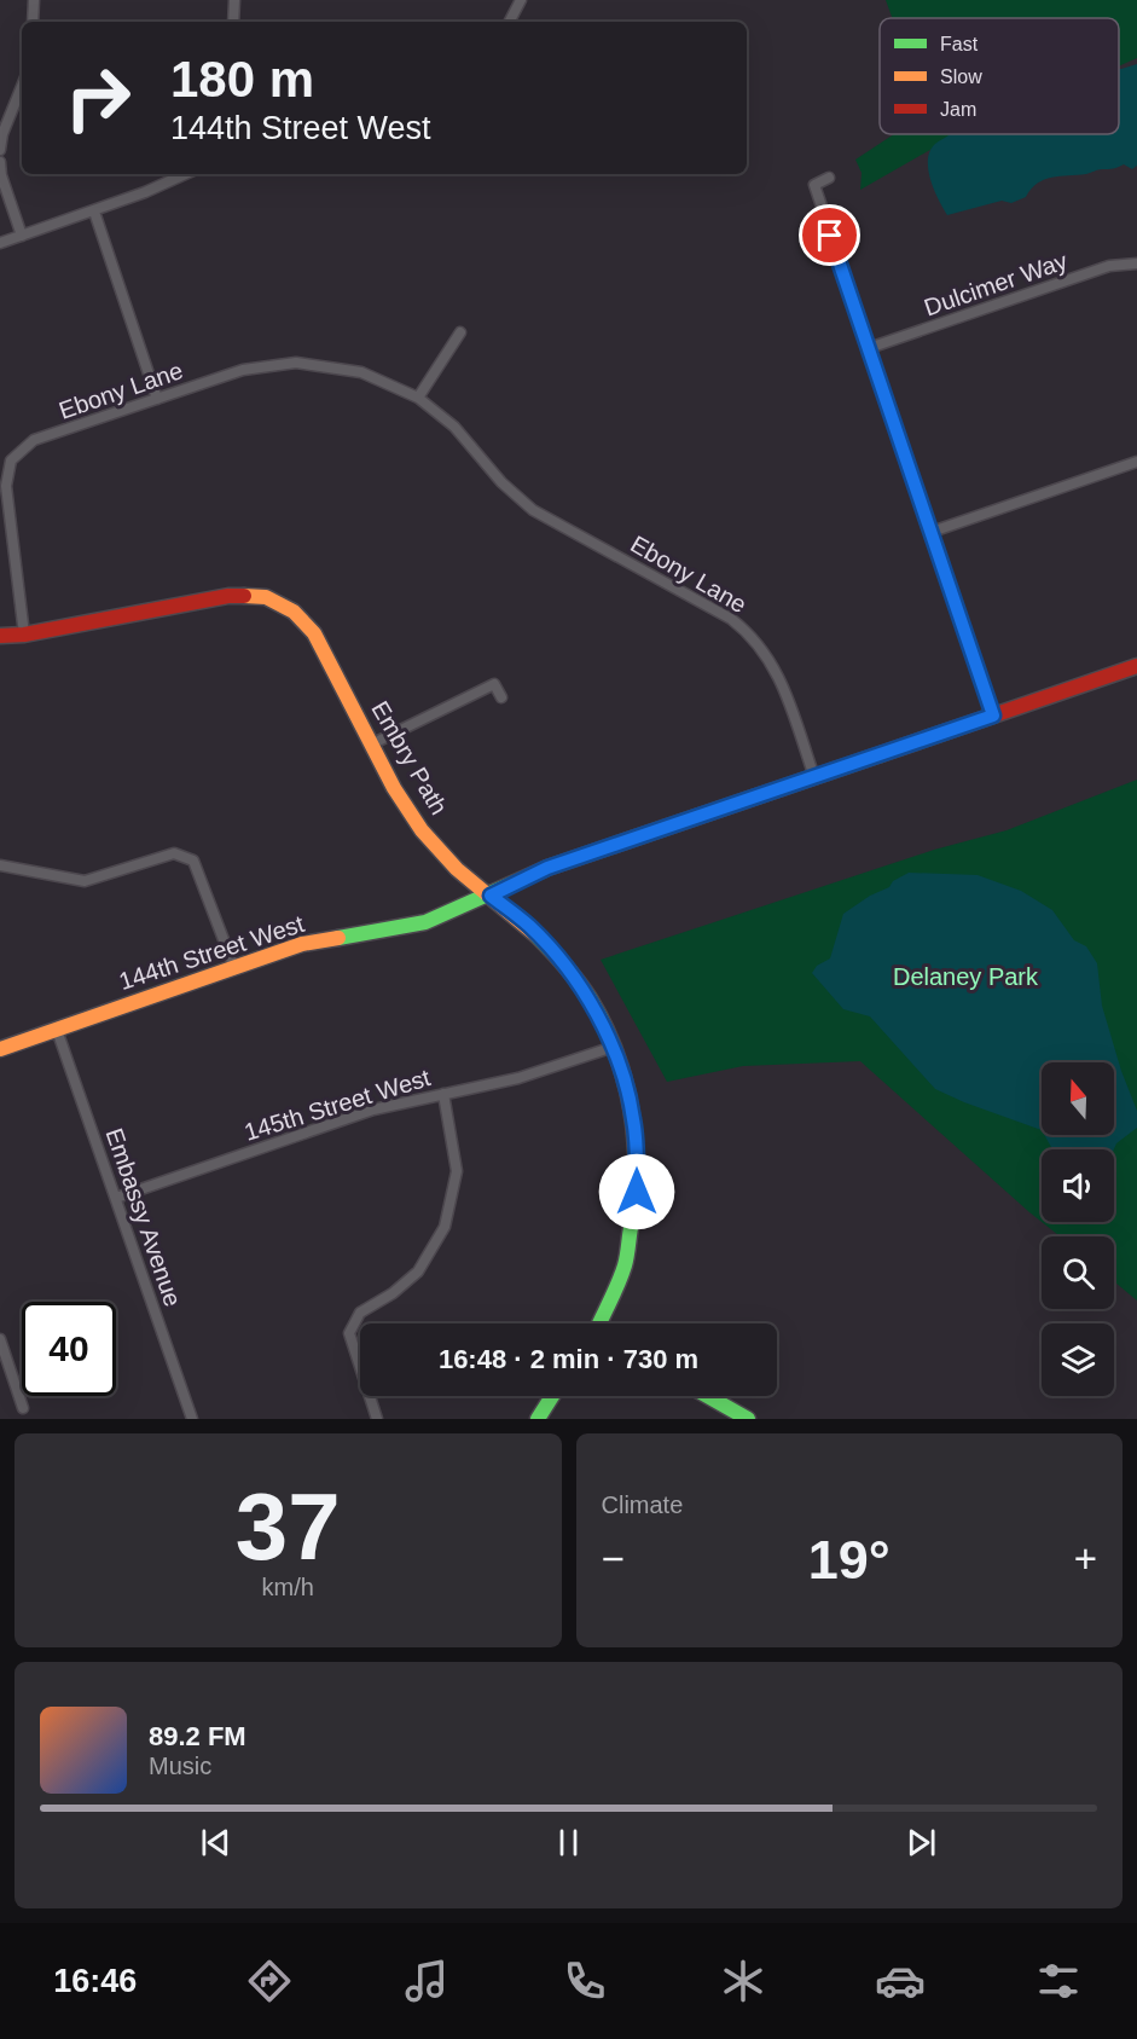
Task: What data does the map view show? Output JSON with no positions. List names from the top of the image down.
{
  "streets": {
    "street": [
      "Dulcimer Way",
      "Ebony Lane",
      "Embry Path",
      "144th Street West",
      "145th Street West",
      "Embassy Avenue"
    ]
  },
  "crossings": [
    ["Ebony Lane", "Embry Path"],
    ["Ebony Lane", "144th Street West"],
    ["Embry Path", "144th Street West"],
    ["Embry Path", "145th Street West"],
    ["144th Street West", "Embassy Avenue"],
    ["145th Street West", "Embassy Avenue"]
  ],
  "parks": ["Delaney Park"],
  "legend": ["Fast", "Slow", "Jam"],
  "north": "top",
  "page": {
    "turn": ["180 m", "144th Street West"],
    "limit": "40",
    "trip": "16:48 · 2 min · 730 m",
    "tile": [
      ["37", "km/h"],
      "Climate"
    ],
    "heat": ["−", "19°", "+"],
    "song": ["89.2 FM", "Music"],
    "tabs": "16:46"
  }
}
